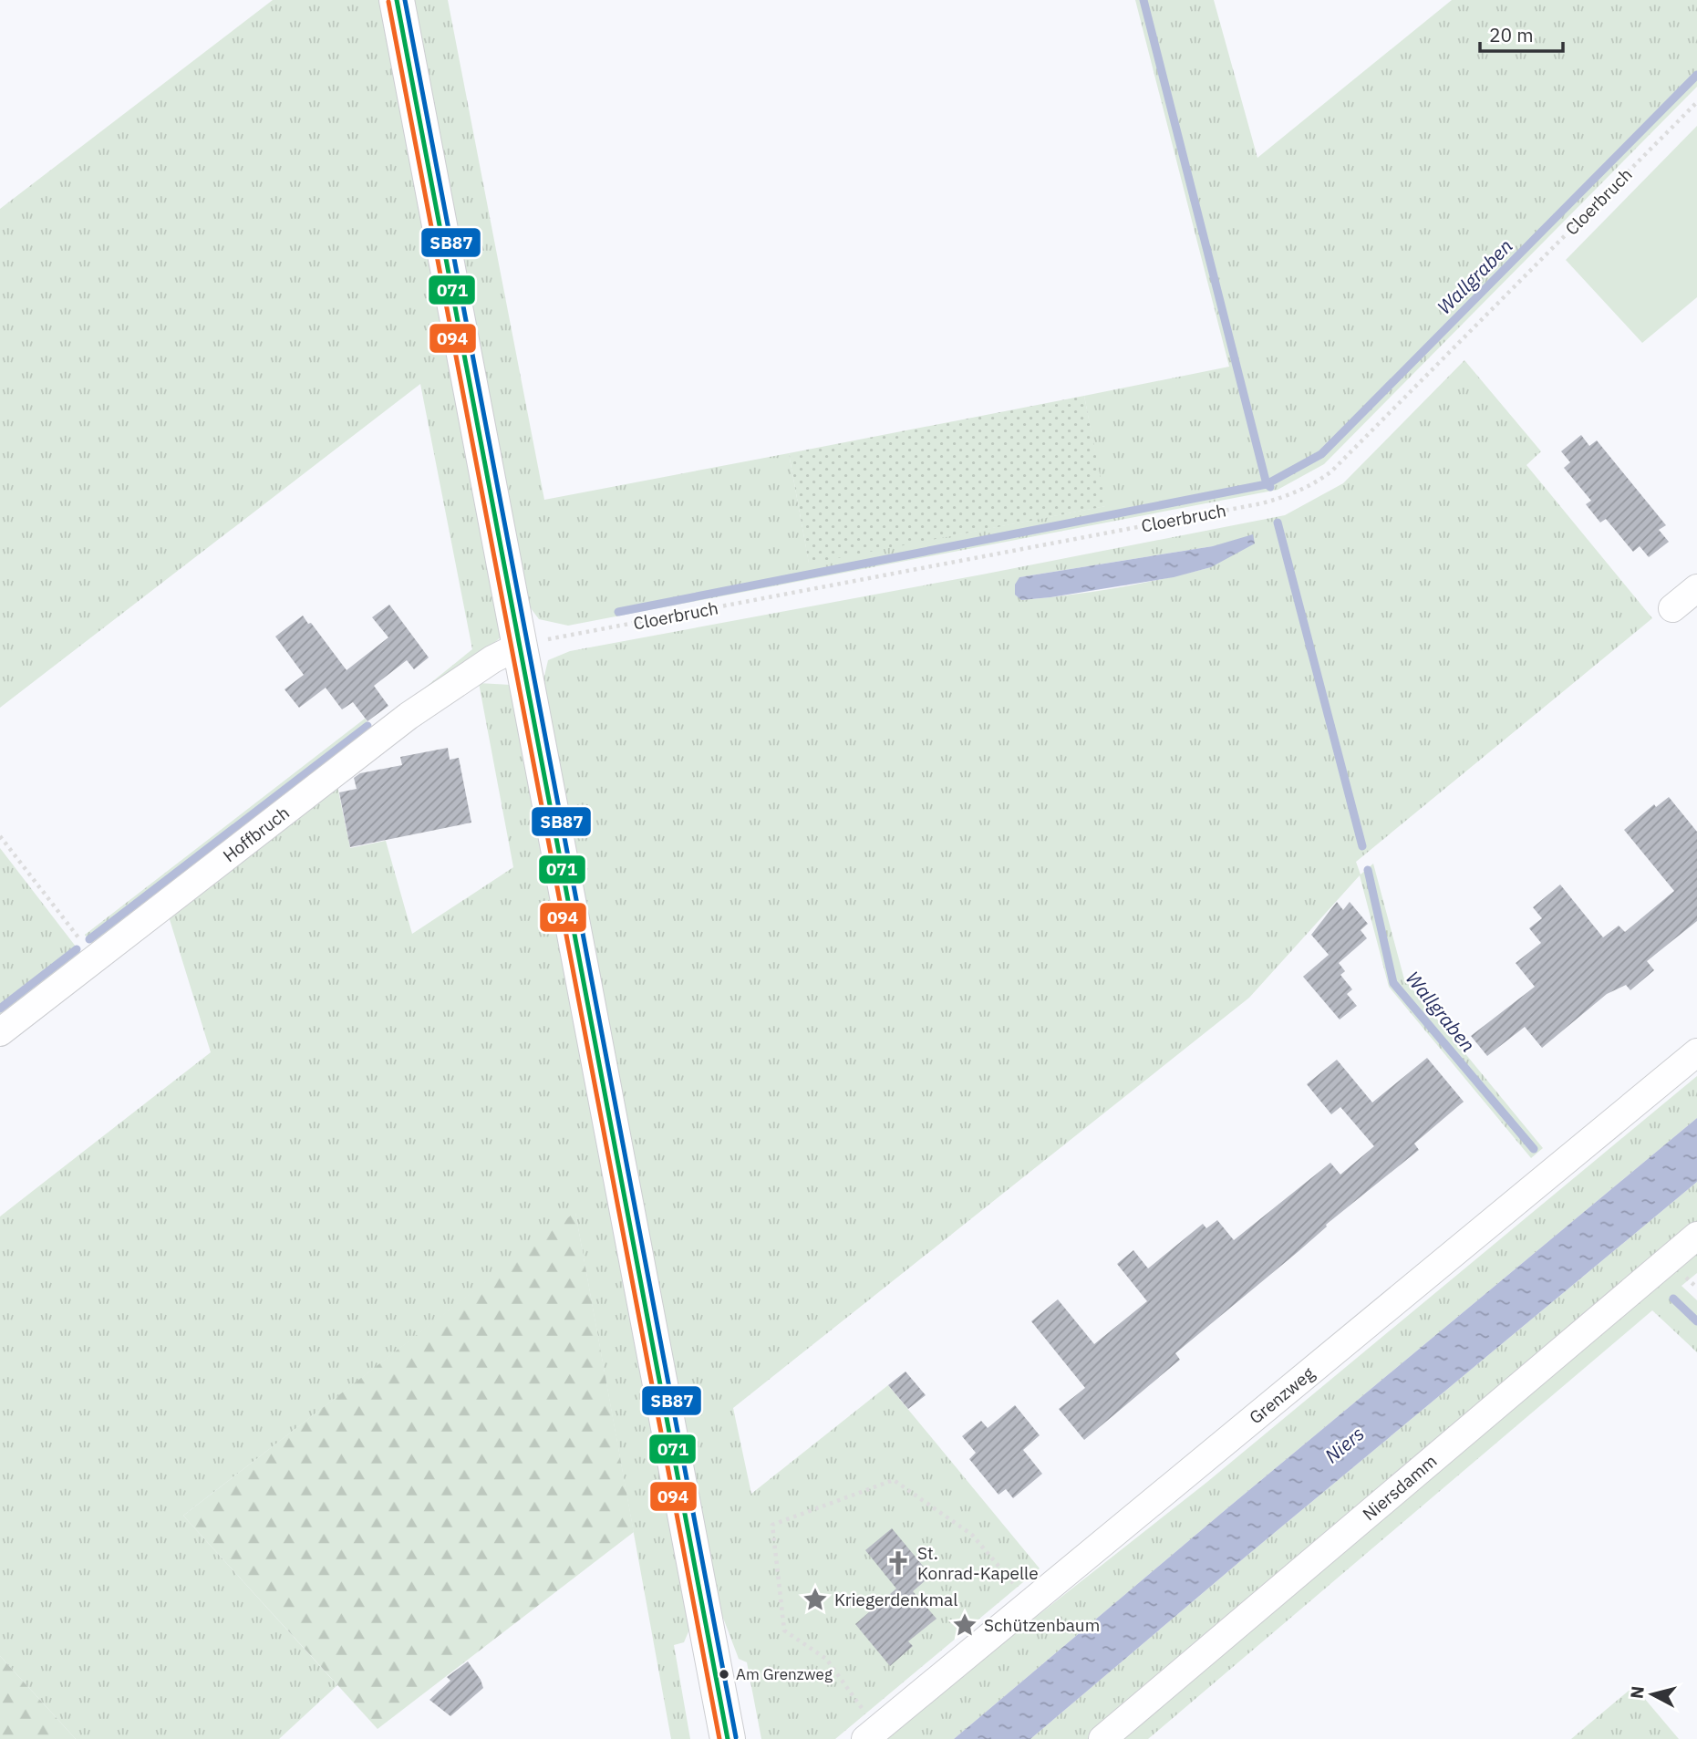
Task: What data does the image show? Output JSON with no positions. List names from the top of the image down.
{
  "streets": {
    "street": ["Hoffbruch", "Grenzweg", "Niersdamm"],
    "path": ["Cloerbruch"]
  },
  "crossings": [
    ["Cloerbruch", "Hoffbruch"]
  ],
  "water": ["Wallgraben", "Niers"],
  "places": {
    "church": ["St. Konrad-Kapelle"],
    "place": ["Kriegerdenkmal", "Schützenbaum"],
    "other": ["Am Grenzweg"]
  },
  "lines": ["transit line 071", "transit line SB87", "transit line 094"],
  "scale_bar": "20 m",
  "north": "left"
}
